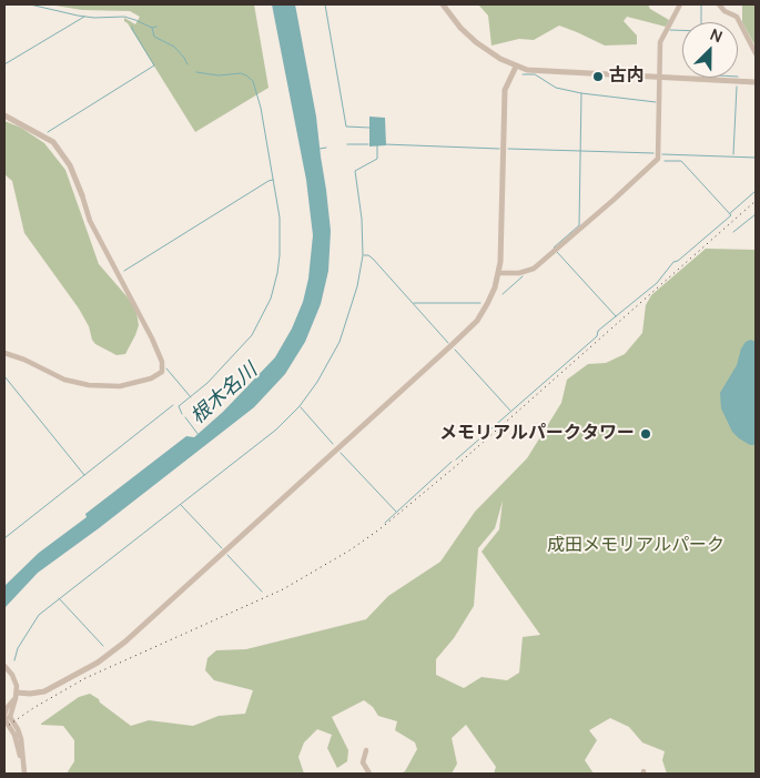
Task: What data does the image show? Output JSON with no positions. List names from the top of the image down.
{
  "water": ["根木名川"],
  "parks": ["成田メモリアルパーク"],
  "places": ["古内", "メモリアルパークタワー"],
  "north": "top right"
}
